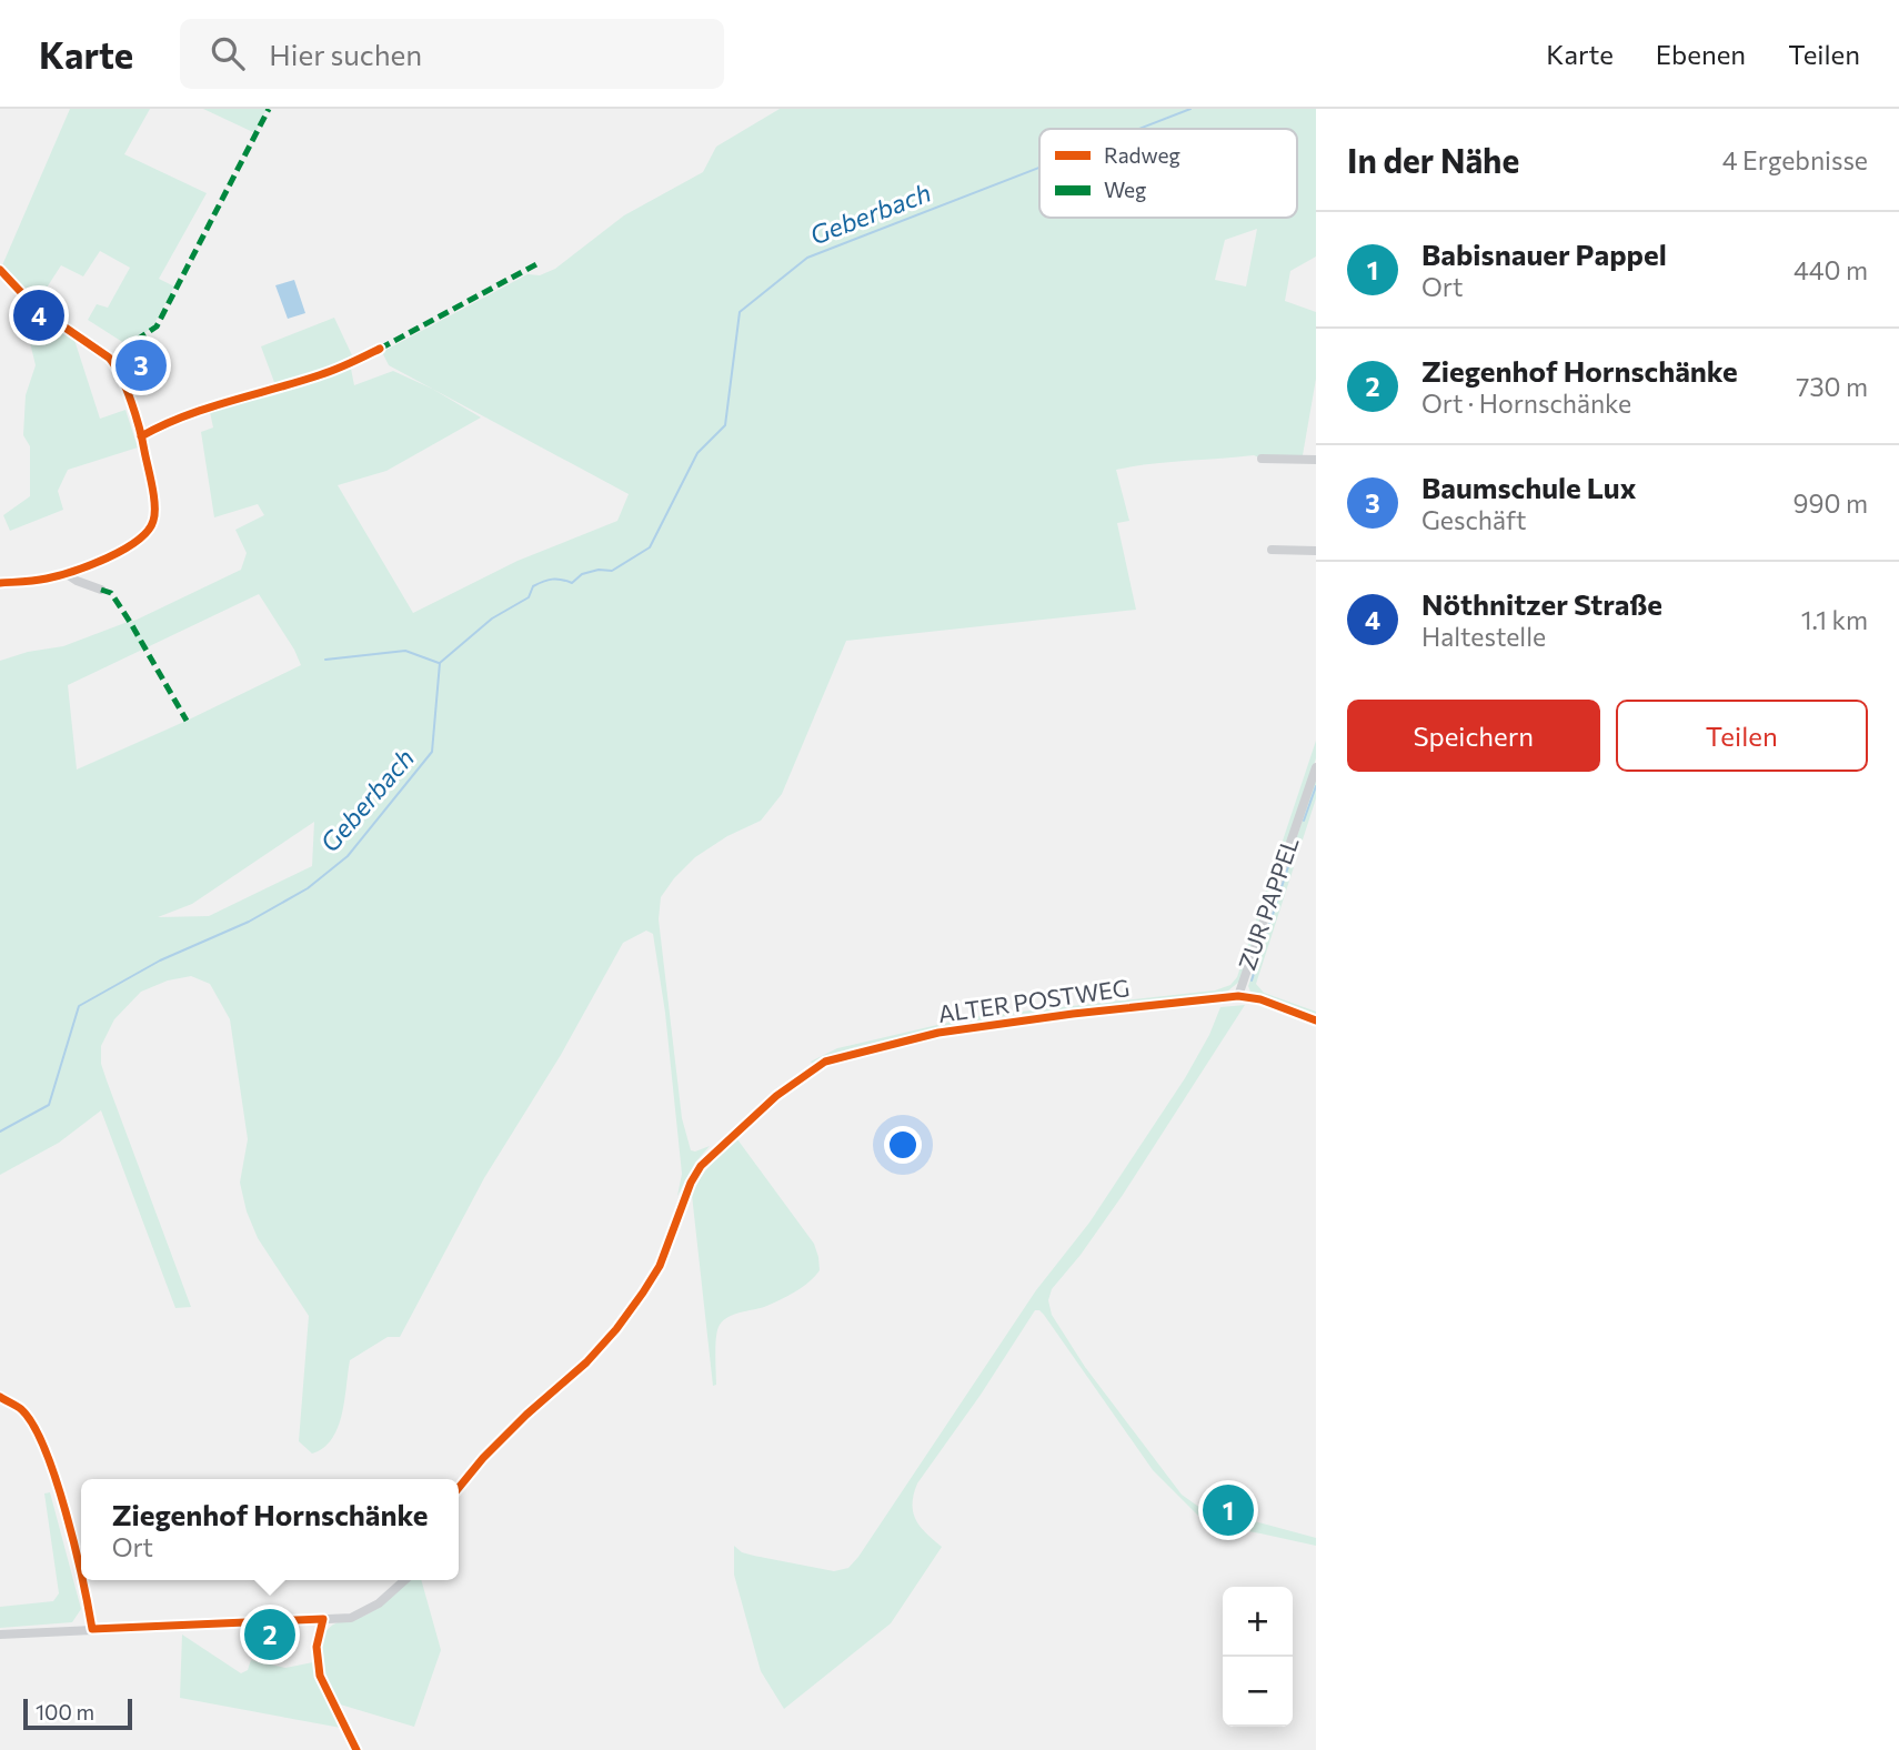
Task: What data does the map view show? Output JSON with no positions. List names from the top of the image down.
{
  "streets": {
    "street": ["ZUR PAPPEL", "ALTER POSTWEG"]
  },
  "crossings": [
    ["ZUR PAPPEL", "ALTER POSTWEG"]
  ],
  "water": ["Geberbach"],
  "legend": ["Radweg", "Weg"],
  "scale_bar": "100 m",
  "page": {
    "header": "Karte",
    "search": "Hier suchen",
    "nav": ["Karte", "Ebenen", "Teilen"],
    "heading": ["In der Nähe", "4 Ergebnisse"],
    "list": [
      {
        "mark": "1",
        "name": "Babisnauer Pappel",
        "note": "Ort",
        "value": "440 m"
      },
      {
        "mark": "2",
        "name": "Ziegenhof Hornschänke",
        "note": "Ort · Hornschänke",
        "value": "730 m"
      },
      {
        "mark": "3",
        "name": "Baumschule Lux",
        "note": "Geschäft",
        "value": "990 m"
      },
      {
        "mark": "4",
        "name": "Nöthnitzer Straße",
        "note": "Haltestelle",
        "value": "1.1 km"
      }
    ],
    "pins": [
      "4",
      "3",
      "1",
      "2"
    ],
    "buttons": ["Speichern", "Teilen"],
    "popup": ["Ziegenhof Hornschänke", "Ort"],
    "map_buttons": ["+", "−"],
    "scale": "100 m"
  }
}
